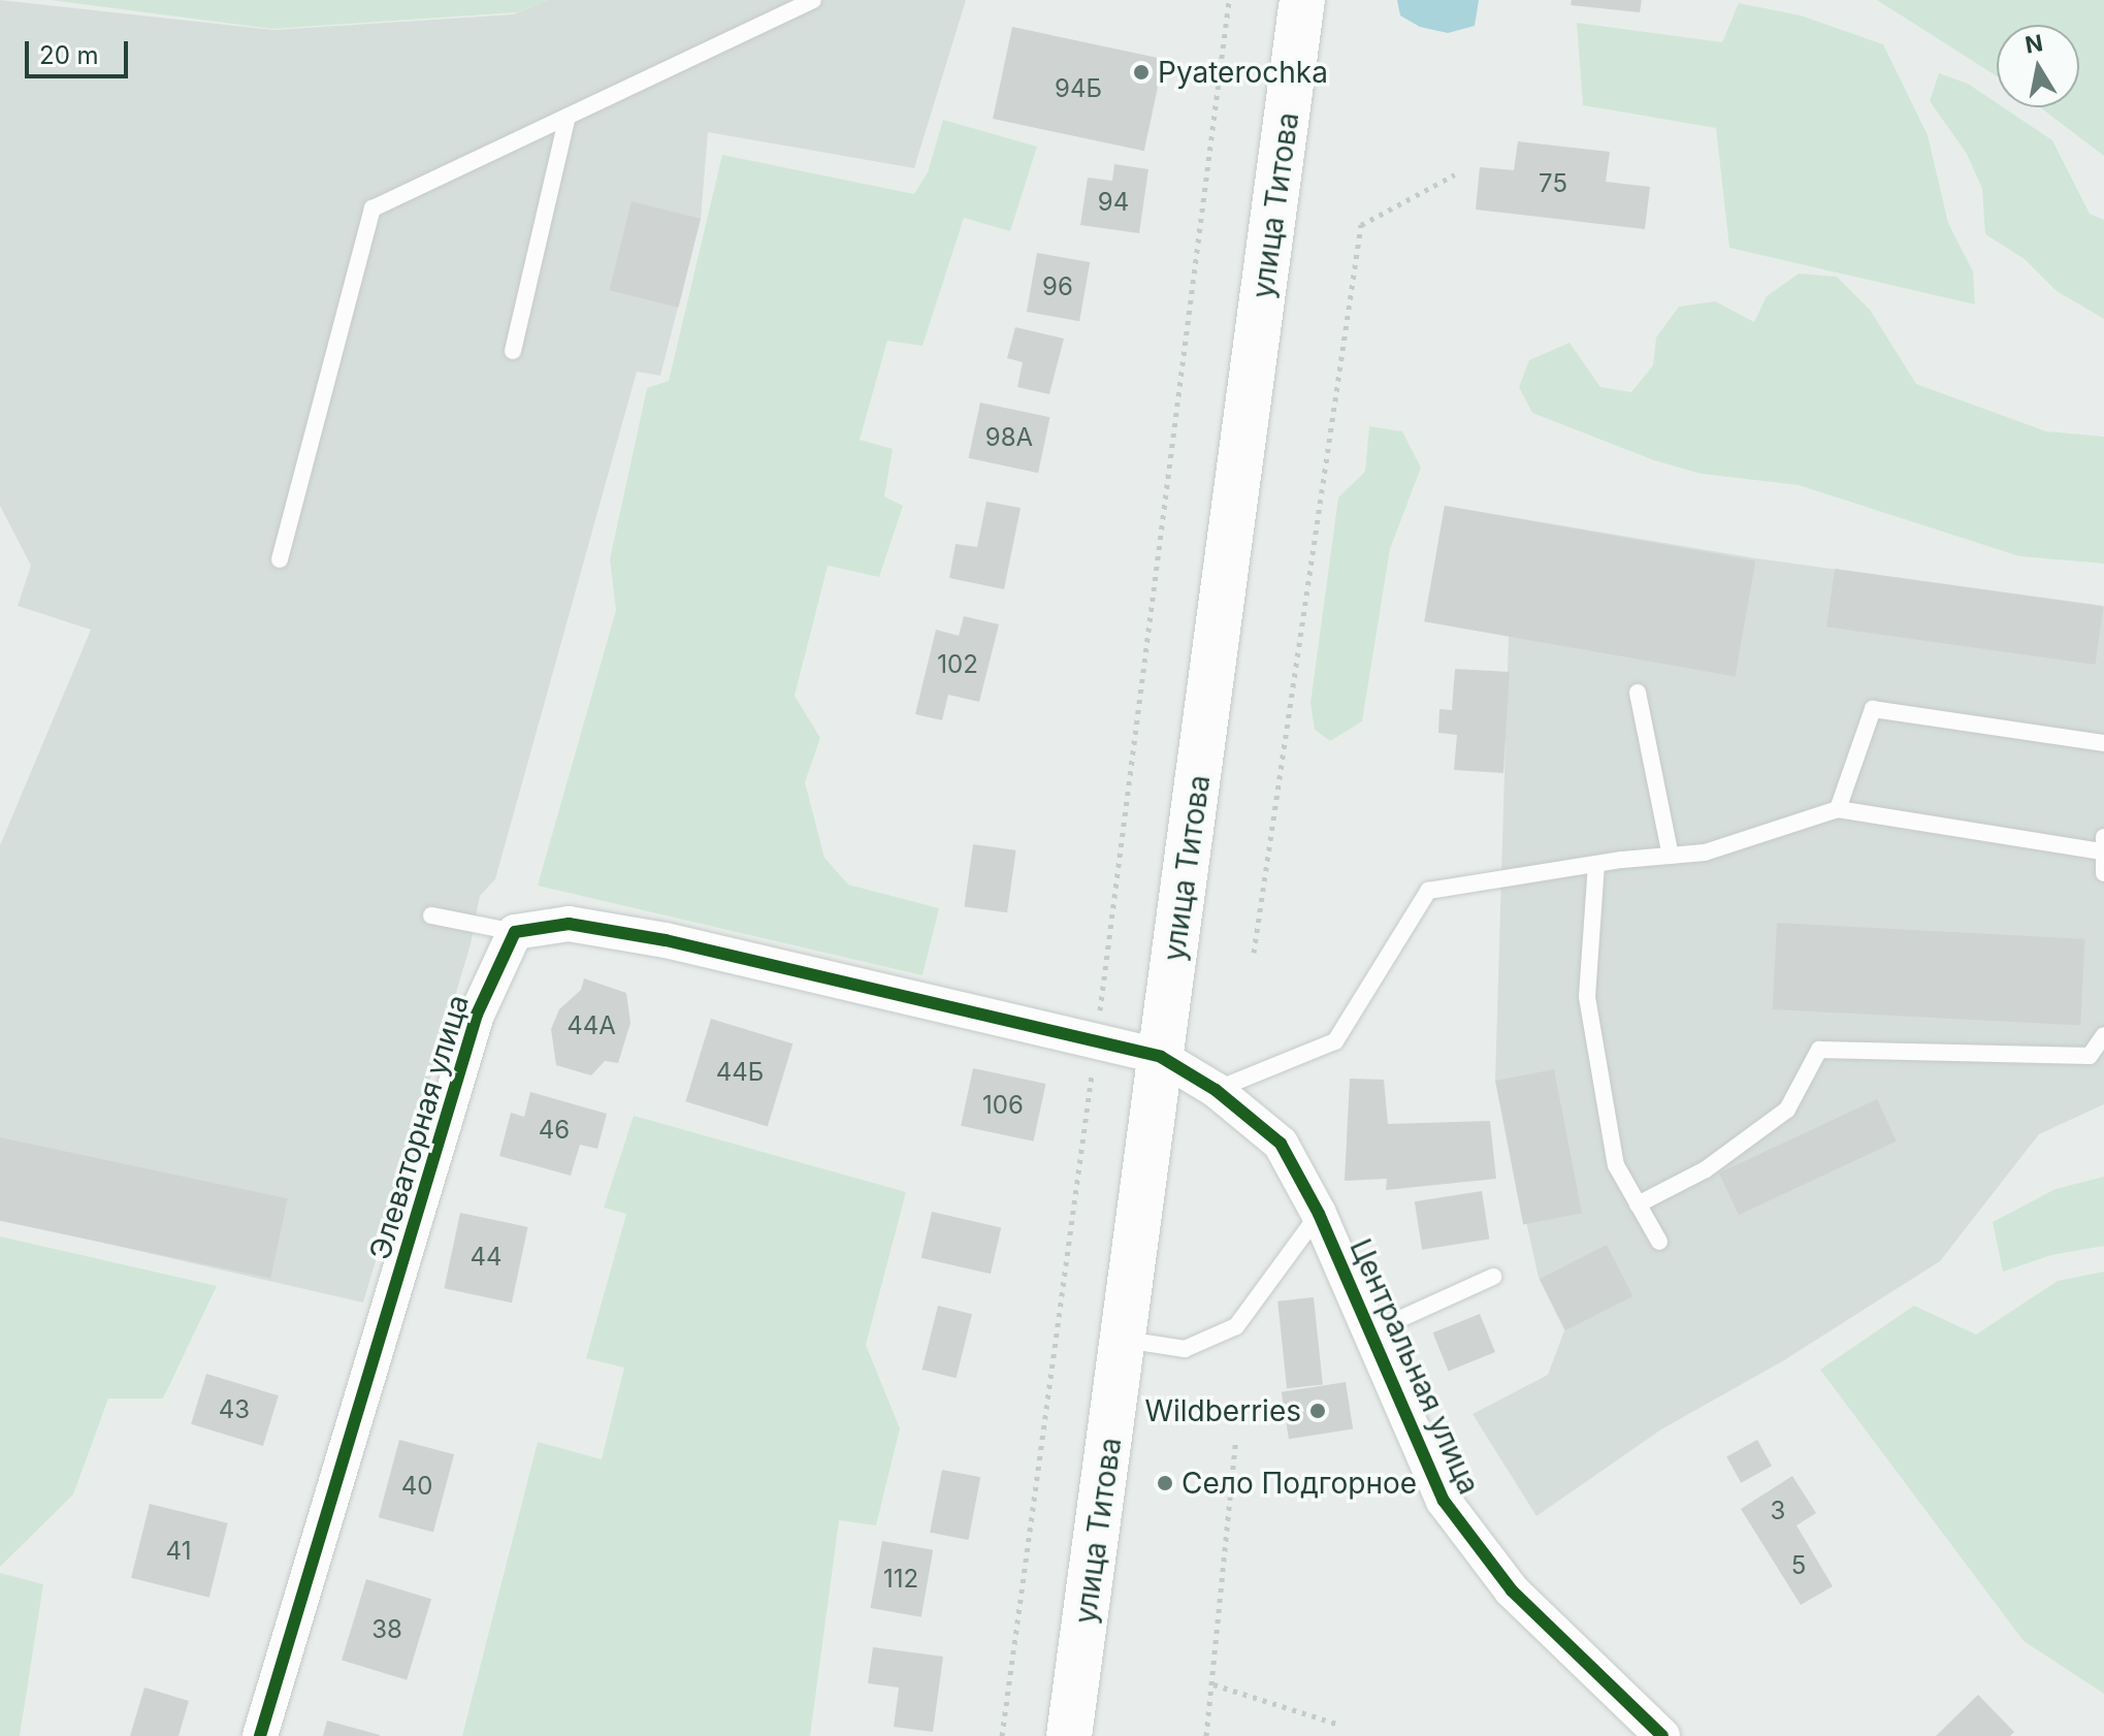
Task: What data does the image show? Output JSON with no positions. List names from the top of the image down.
{
  "streets": {
    "main road": ["улица Титова"],
    "street": ["Элеваторная улица", "Центральная улица"]
  },
  "crossings": [
    ["улица Титова", "Центральная улица"]
  ],
  "places": ["Pyaterochka", "Wildberries", "Село Подгорное"],
  "house_numbers": [
    "94Б",
    "75",
    "94",
    "96",
    "98А",
    "102",
    "44А",
    "44Б",
    "106",
    "46",
    "44",
    "43",
    "40",
    "3",
    "41",
    "5",
    "112",
    "38"
  ],
  "scale_bar": "20 m",
  "north": "top"
}
